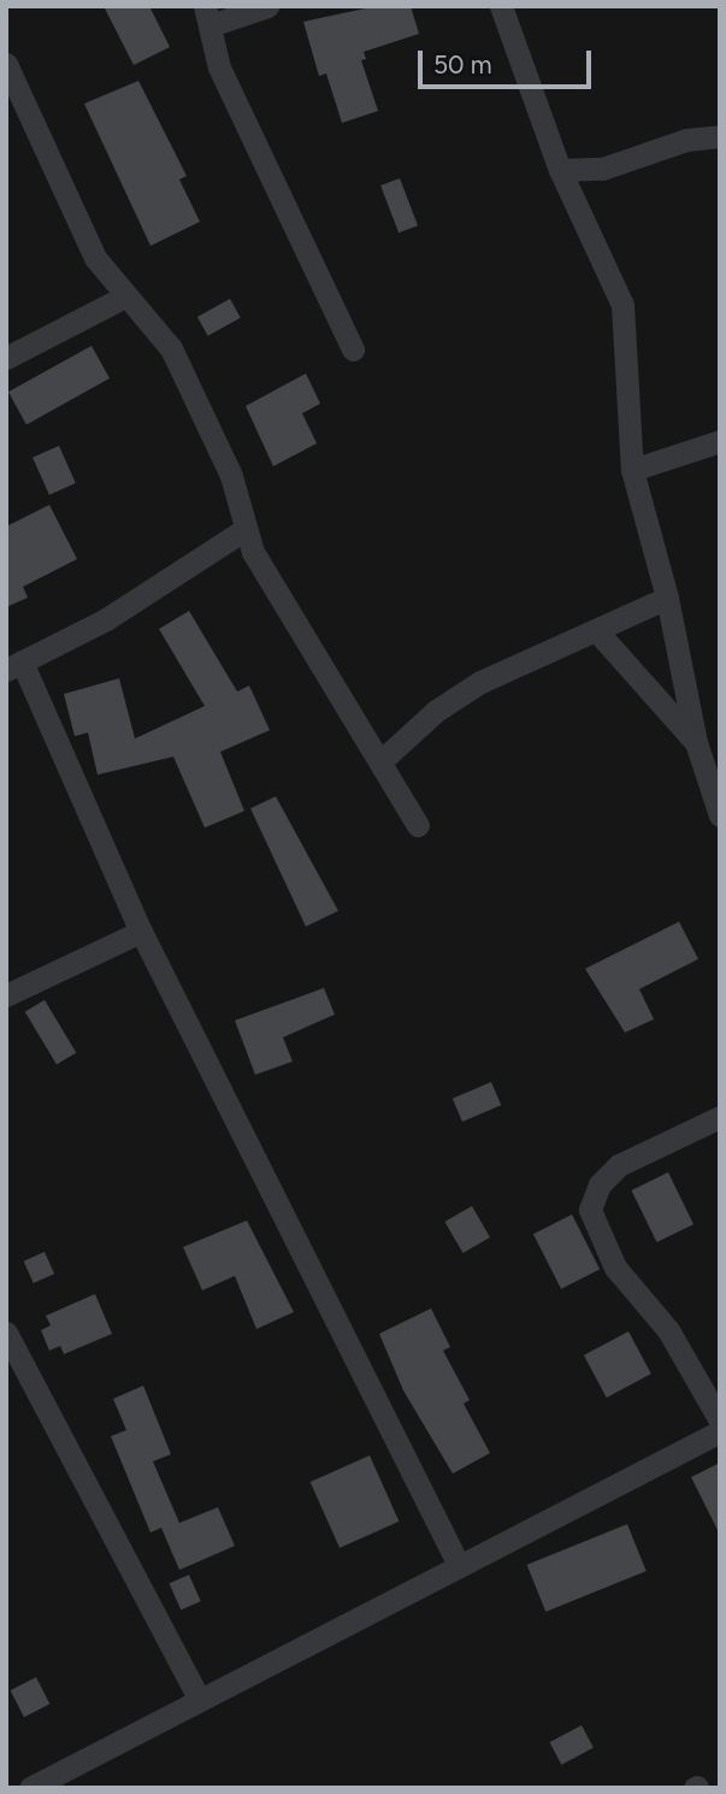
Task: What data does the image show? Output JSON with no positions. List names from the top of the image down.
{
  "scale_bar": "50 m"
}
